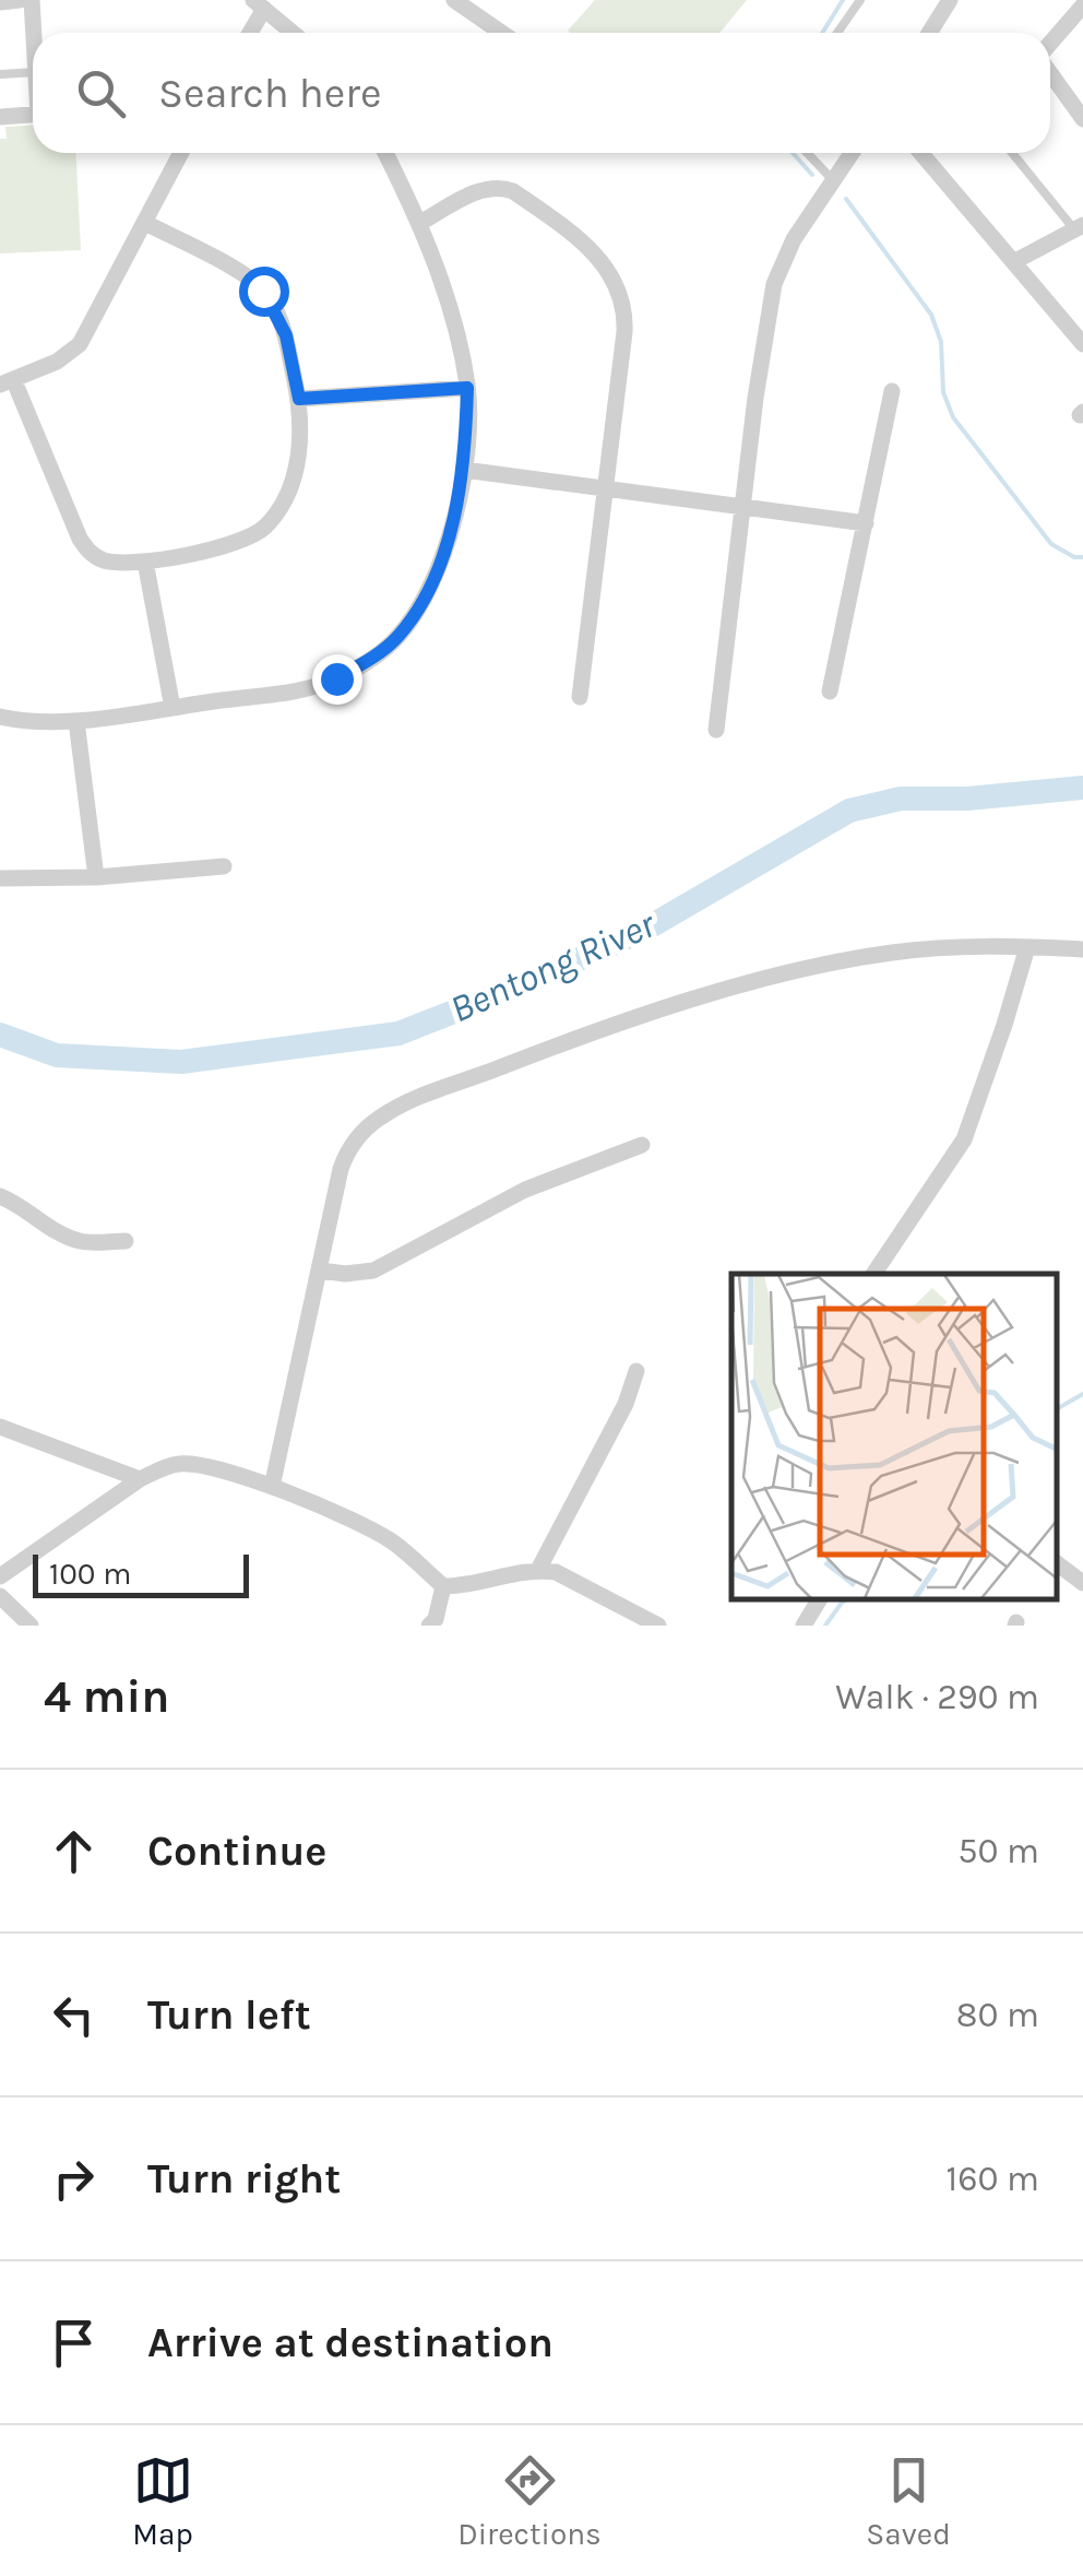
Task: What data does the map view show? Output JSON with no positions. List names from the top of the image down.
{
  "water": ["Bentong River"],
  "scale_bar": "100 m",
  "page": {
    "search": "Search here",
    "scale": "100 m",
    "heading": ["4 min", "Walk · 290 m"],
    "list": [
      ["Continue", "50 m"],
      ["Turn left", "80 m"],
      ["Turn right", "160 m"],
      "Arrive at destination"
    ],
    "nav": ["Map", "Directions", "Saved"]
  }
}
